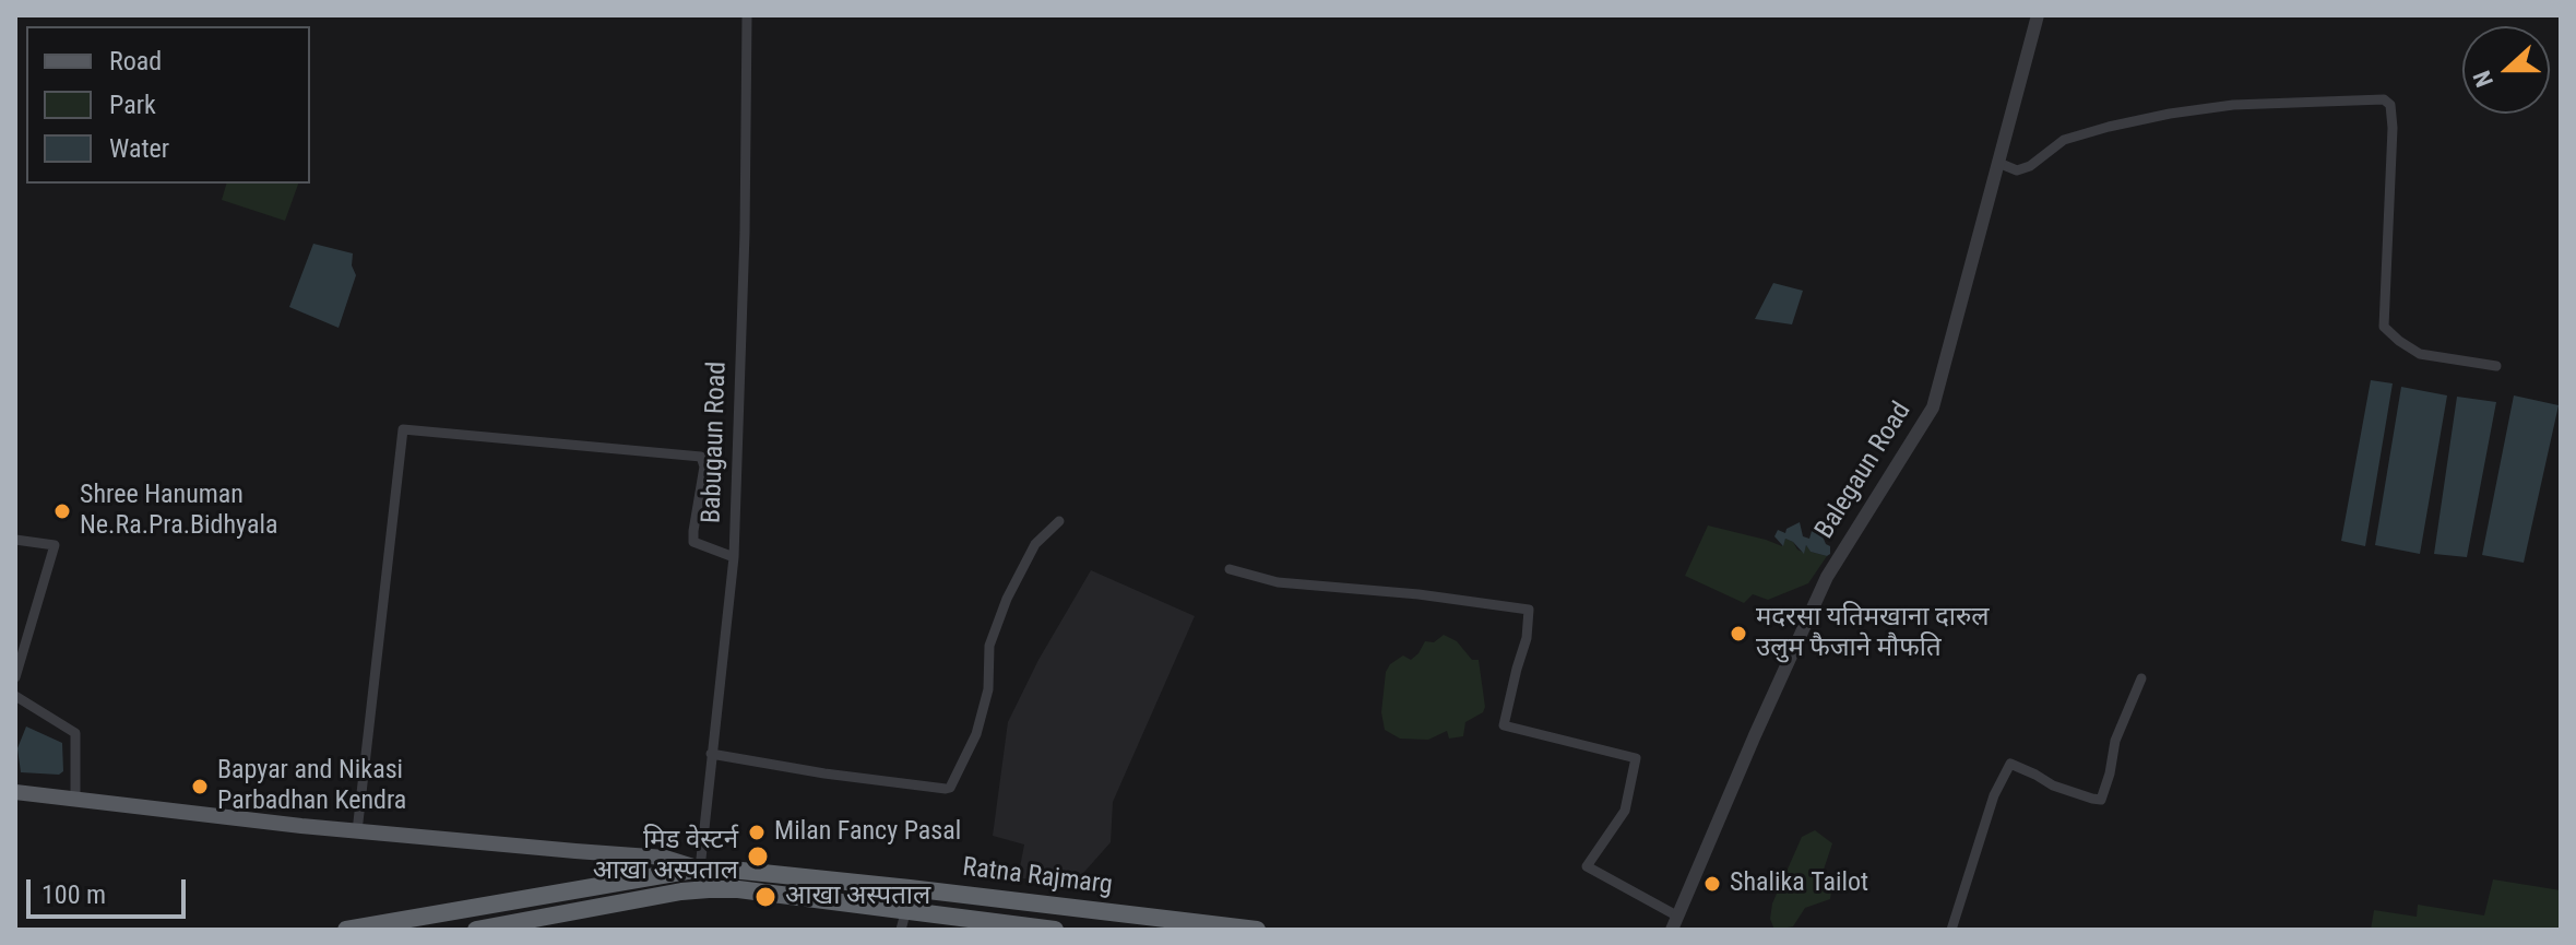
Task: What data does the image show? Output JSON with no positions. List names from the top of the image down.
{
  "streets": {
    "highway": ["Ratna Rajmarg"],
    "street": ["Babugaun Road", "Balegaun Road"]
  },
  "crossings": [
    ["Babugaun Road", "Ratna Rajmarg"]
  ],
  "places": [
    "Shree Hanuman Ne.Ra.Pra.Bidhyala",
    "मदरसा यतिमखाना दारुल उलुम फैजाने माैफति",
    "Bapyar and Nikasi Parbadhan Kendra",
    "Milan Fancy Pasal",
    "मिड वेस्टर्न आखा अस्पताल",
    "Shalika Tailot",
    "आखा अस्पताल"
  ],
  "legend": ["Road", "Park", "Water"],
  "scale_bar": "100 m",
  "north": "left"
}
